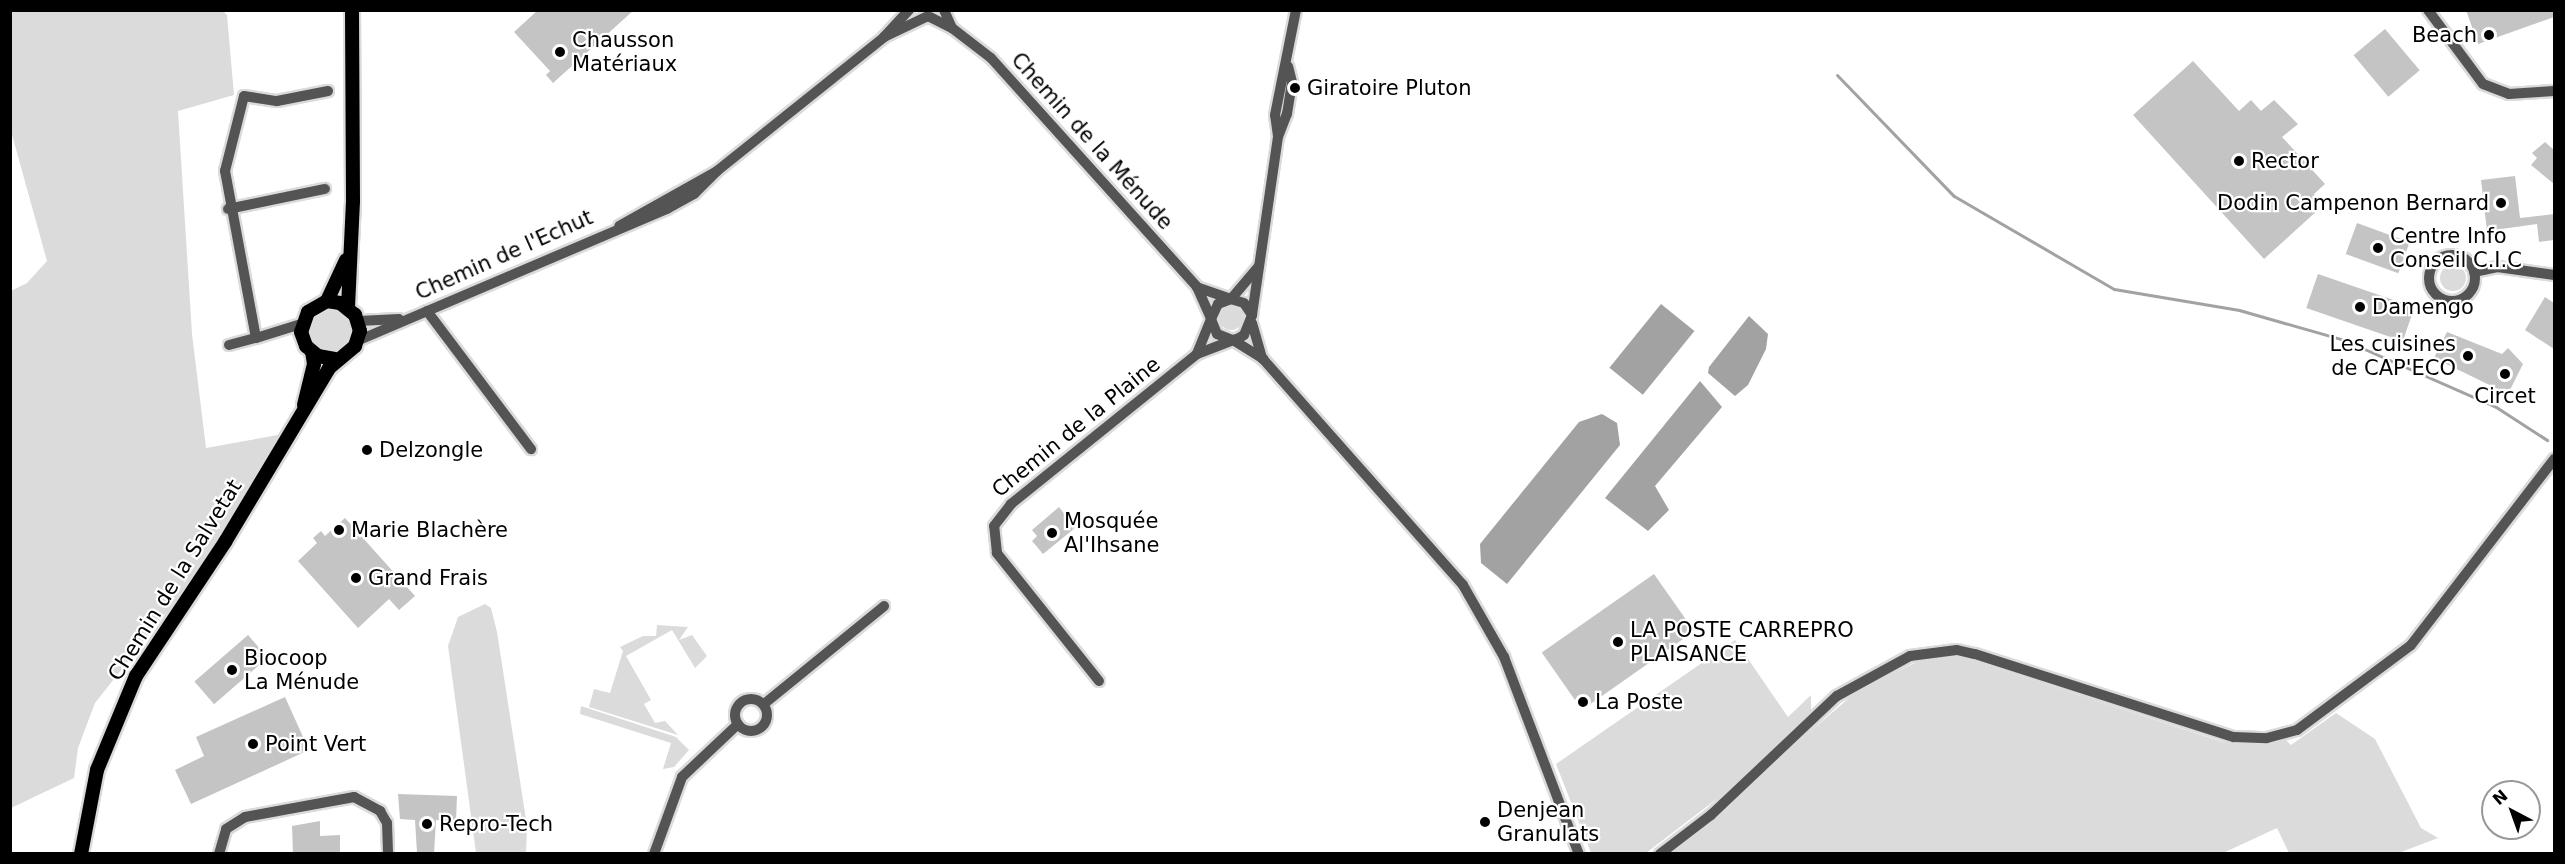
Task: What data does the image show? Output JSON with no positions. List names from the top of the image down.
{
  "streets": {
    "main road": ["Chemin de la Salvetat"],
    "street": ["Chemin de la Ménude", "Chemin de l'Echut", "Chemin de la Plaine"]
  },
  "crossings": [
    ["Chemin de la Ménude", "Chemin de l'Echut"],
    ["Chemin de la Ménude", "Chemin de la Plaine"],
    ["Chemin de l'Echut", "Chemin de la Salvetat"]
  ],
  "places": [
    "Beach",
    "Chausson Matériaux",
    "Giratoire Pluton",
    "Rector",
    "Dodin Campenon Bernard",
    "Centre Info Conseil C.I.C",
    "Damengo",
    "Les cuisines de CAP'ECO",
    "Circet",
    "Delzongle",
    "Marie Blachère",
    "Mosquée Al'Ihsane",
    "Grand Frais",
    "LA POSTE CARREPRO PLAISANCE",
    "Biocoop La Ménude",
    "La Poste",
    "Point Vert",
    "Denjean Granulats",
    "Repro-Tech"
  ],
  "north": "top left"
}
